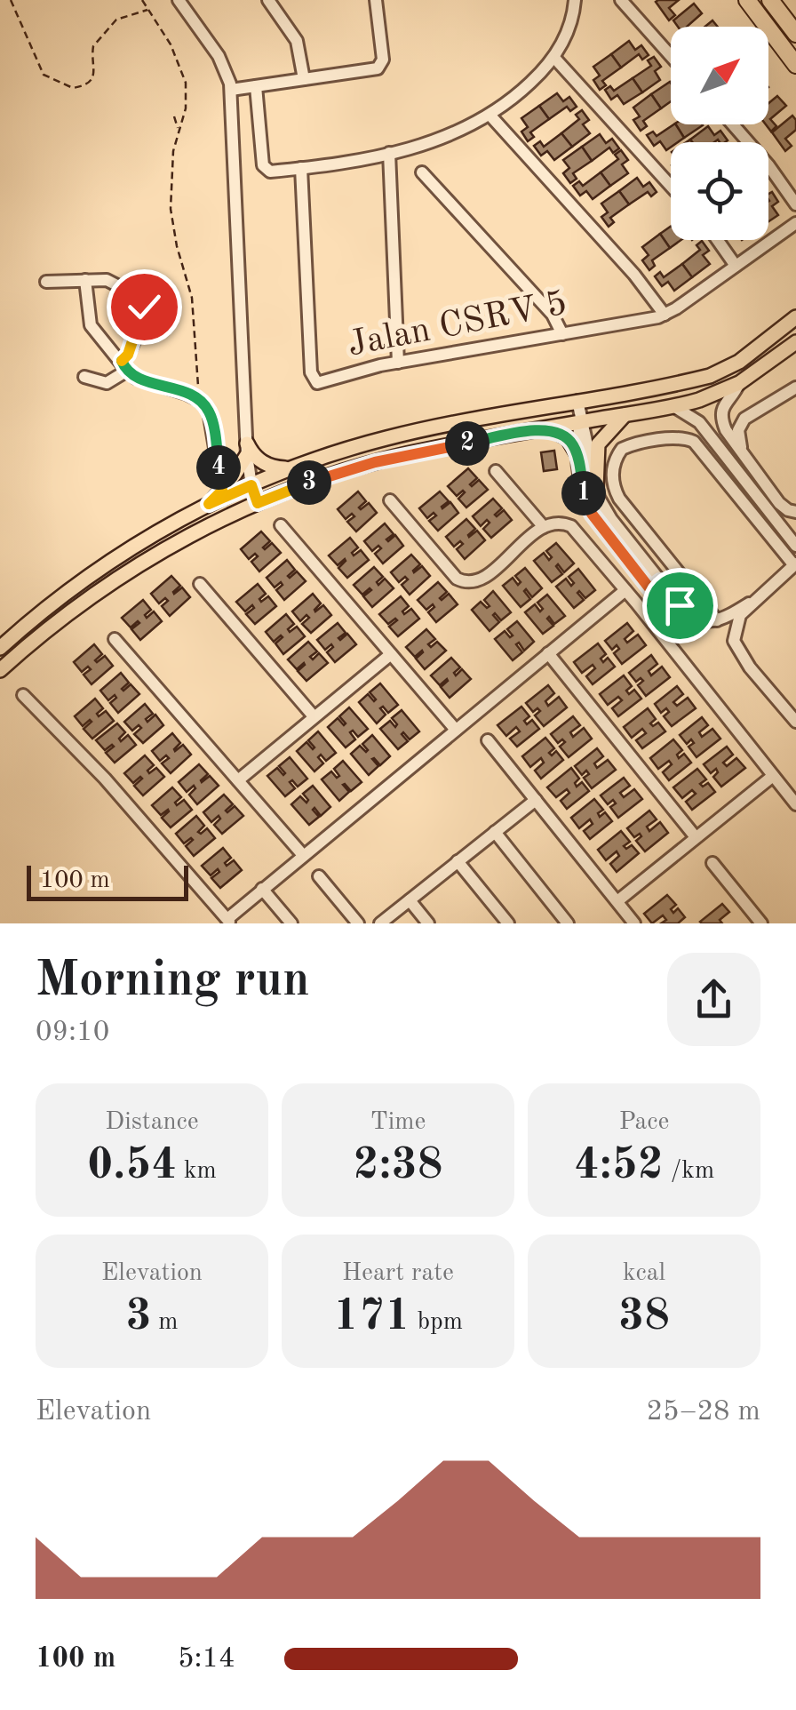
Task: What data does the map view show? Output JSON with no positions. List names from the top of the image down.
{
  "streets": {
    "street": ["Jalan CSRV 5"]
  },
  "scale_bar": "100 m",
  "north": "top right",
  "page": {
    "pins": [
      "2",
      "4",
      "3",
      "1"
    ],
    "scale": "100 m",
    "heading": ["Morning run", "09:10"],
    "stats": [
      ["Distance", "0.54 km"],
      ["Time", "2:38"],
      ["Pace", "4:52 /km"],
      ["Elevation", "3 m"],
      ["Heart rate", "171 bpm"],
      ["kcal", "38"]
    ],
    "chart": ["Elevation", "25–28 m"],
    "list": [
      {
        "name": "100 m",
        "note": "5:14"
      }
    ]
  }
}
